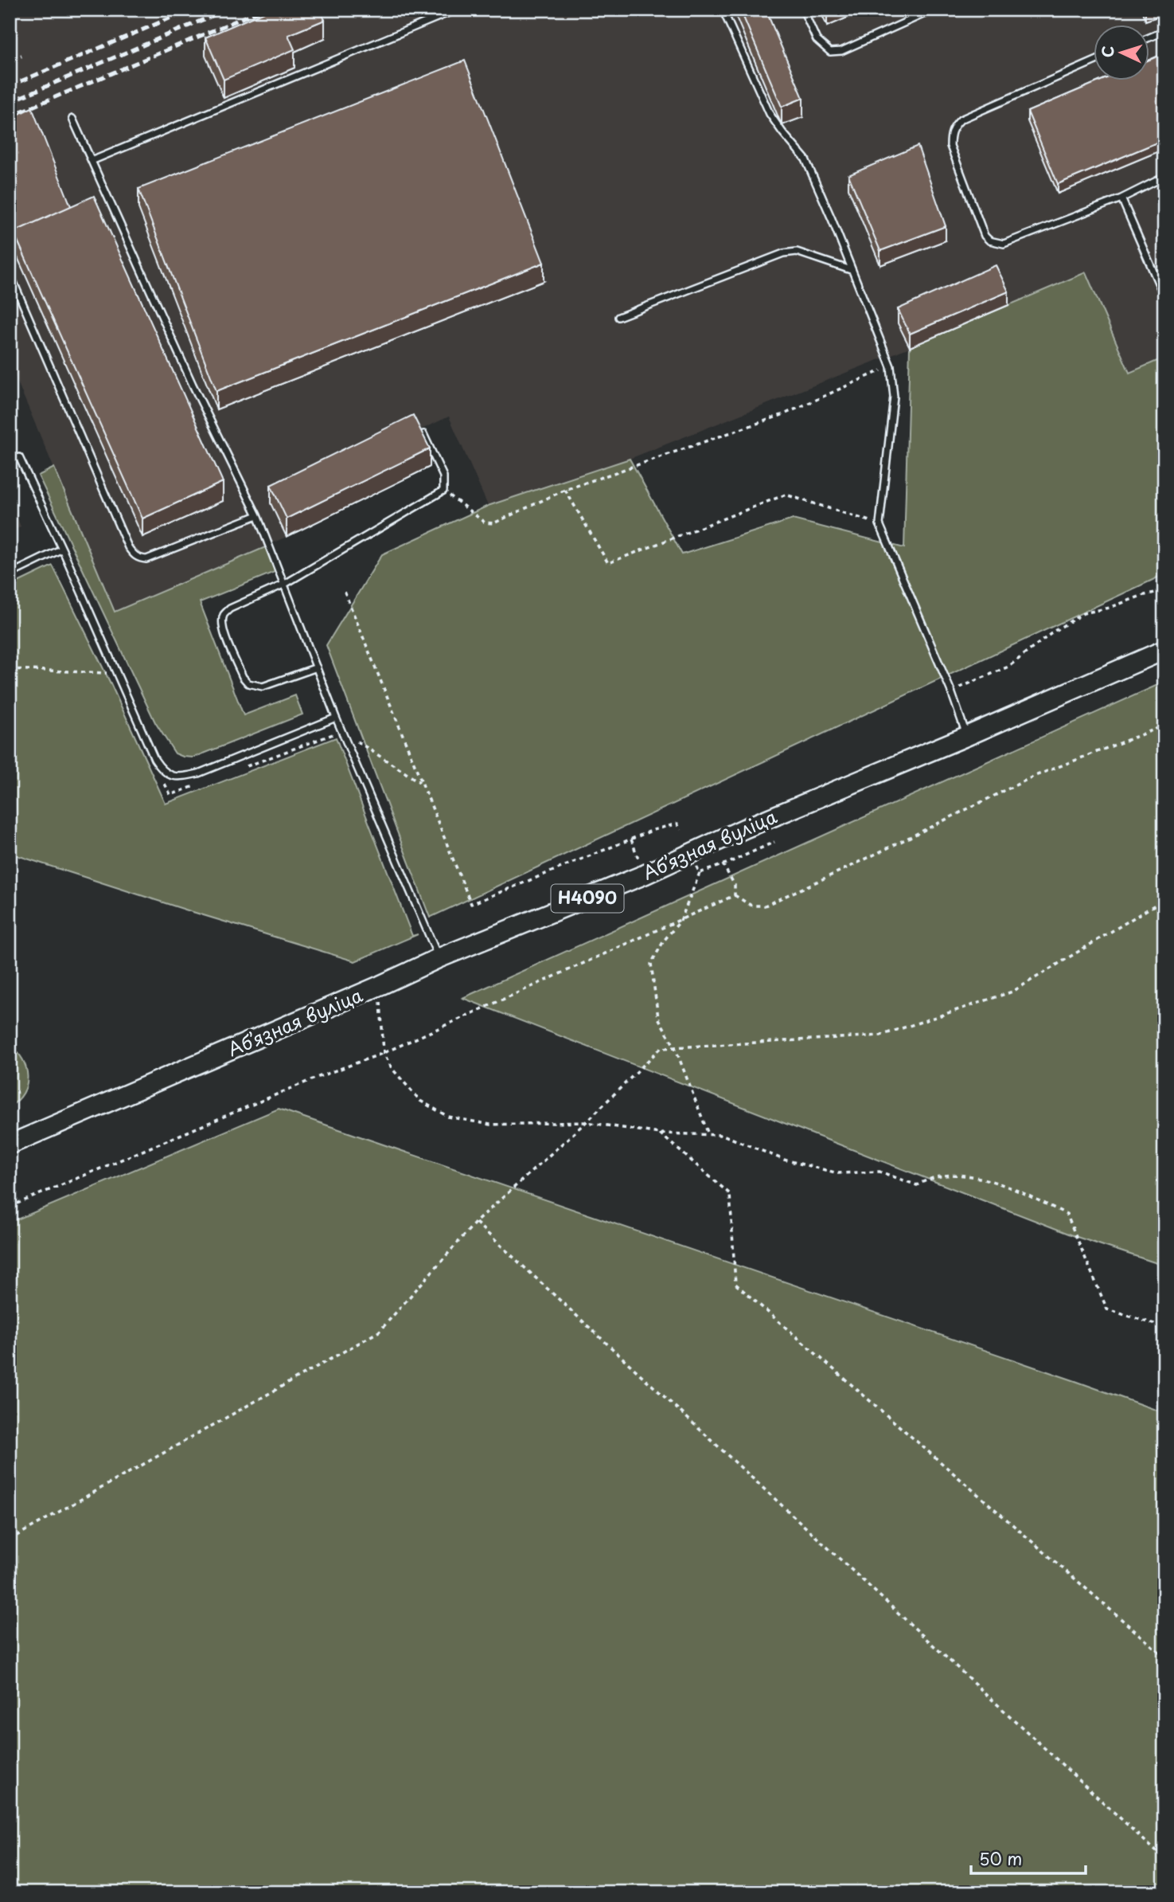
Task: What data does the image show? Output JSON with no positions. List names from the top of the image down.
{
  "streets": {
    "main road": ["Абʼязная вуліца", "Н4090"]
  },
  "scale_bar": "50 m",
  "north": "left"
}
